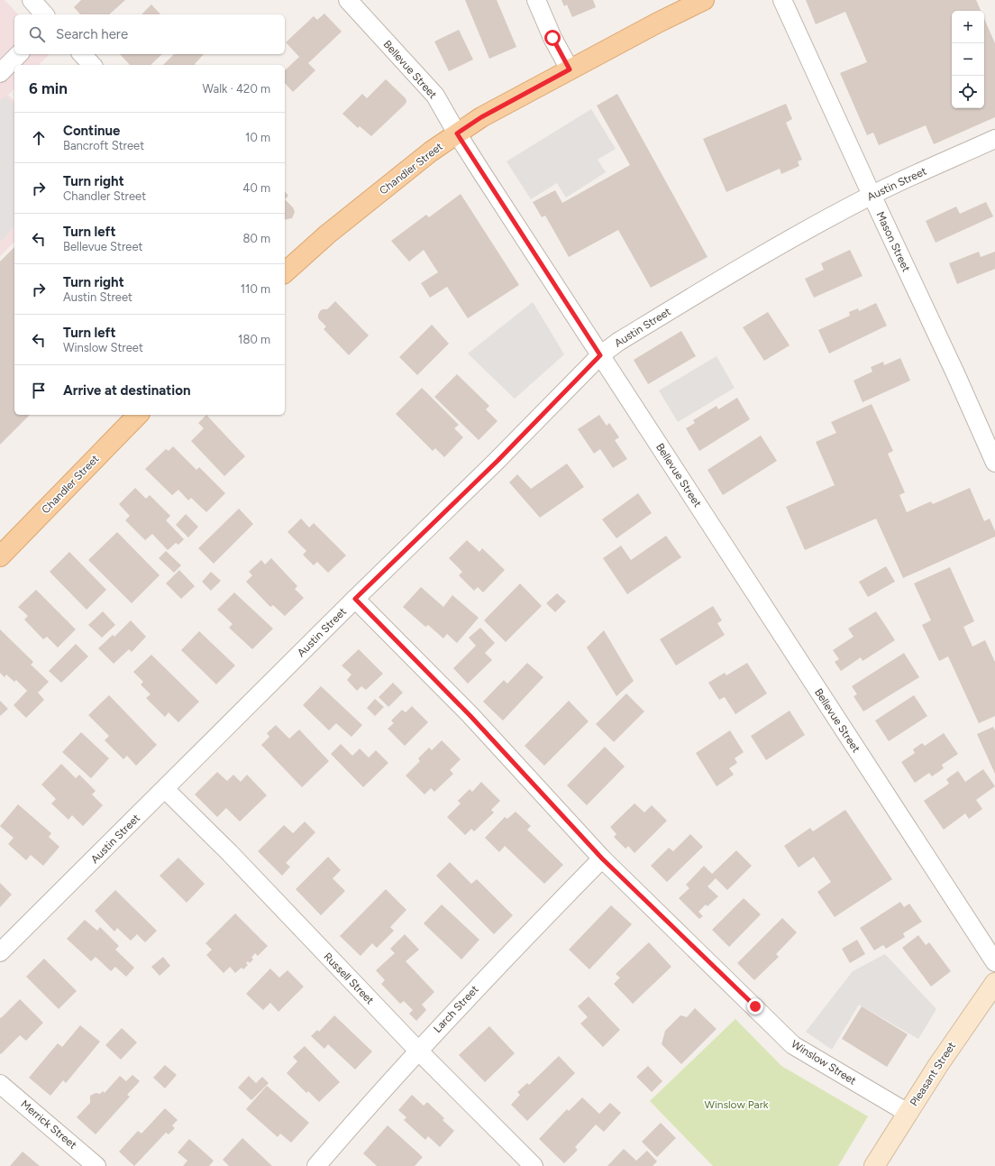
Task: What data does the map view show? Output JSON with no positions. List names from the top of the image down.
{
  "streets": {
    "main road": ["Chandler Street", "Pleasant Street"],
    "street": [
      "Bellevue Street",
      "Austin Street",
      "Mason Street",
      "Russell Street",
      "Larch Street",
      "Winslow Street",
      "Merrick Street"
    ]
  },
  "crossings": [
    ["Bellevue Street", "Chandler Street"],
    ["Bellevue Street", "Austin Street"],
    ["Austin Street", "Mason Street"],
    ["Austin Street", "Russell Street"],
    ["Austin Street", "Winslow Street"],
    ["Russell Street", "Larch Street"],
    ["Larch Street", "Winslow Street"],
    ["Winslow Street", "Pleasant Street"]
  ],
  "parks": ["Winslow Park"],
  "page": {
    "map_buttons": ["+", "−"],
    "search": "Search here",
    "heading": ["6 min", "Walk · 420 m"],
    "list": [
      ["Continue", "Bancroft Street", "10 m"],
      ["Turn right", "Chandler Street", "40 m"],
      ["Turn left", "Bellevue Street", "80 m"],
      ["Turn right", "Austin Street", "110 m"],
      ["Turn left", "Winslow Street", "180 m"],
      "Arrive at destination"
    ]
  }
}
